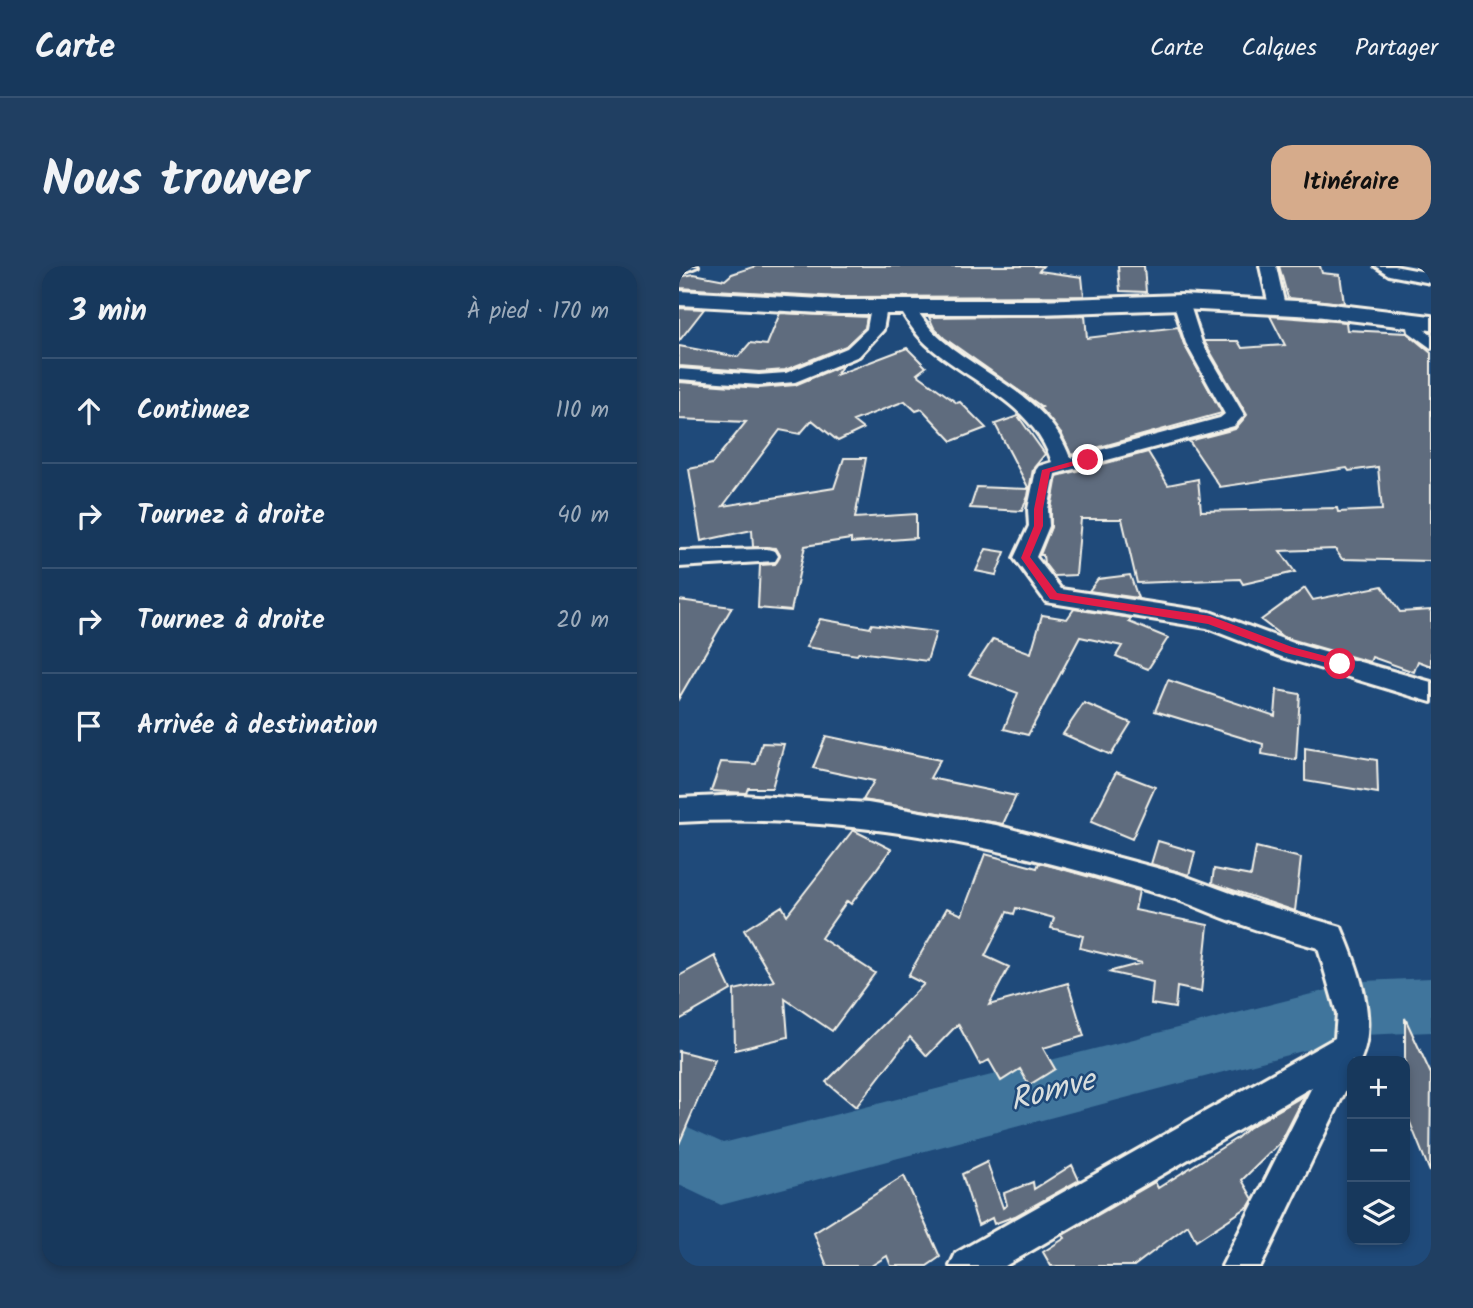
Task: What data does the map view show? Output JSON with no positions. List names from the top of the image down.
{
  "water": ["Romve"],
  "page": {
    "header": "Carte",
    "nav": ["Carte", "Calques", "Partager"],
    "title": "Nous trouver",
    "buttons": "Itinéraire",
    "heading": ["3 min", "À pied · 170 m"],
    "list": [
      ["Continuez", "110 m"],
      ["Tournez à droite", "40 m"],
      ["Tournez à droite", "20 m"],
      "Arrivée à destination"
    ],
    "map_buttons": ["+", "−"]
  }
}
